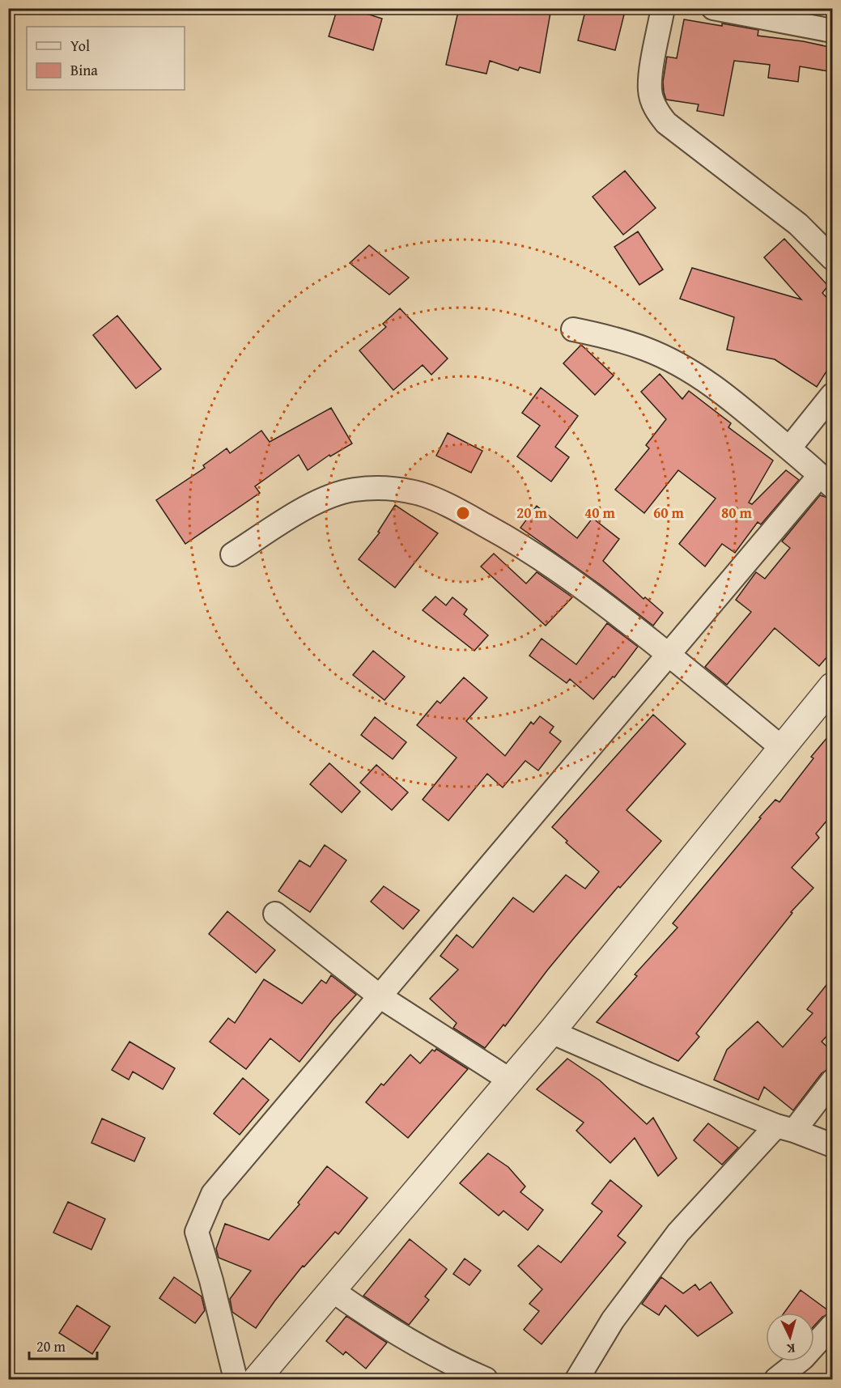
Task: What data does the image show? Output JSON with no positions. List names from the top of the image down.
{
  "legend": ["Yol", "Bina"],
  "scale_bar": "20 m",
  "north": "bottom",
  "rings": [
    "20 m",
    "40 m",
    "60 m",
    "80 m"
  ]
}
